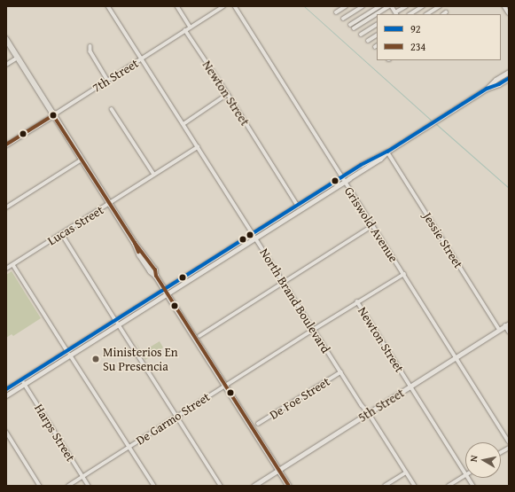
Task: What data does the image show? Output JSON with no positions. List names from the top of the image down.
{
  "streets": {
    "main road": ["7th Street", "5th Street"],
    "street": [
      "Newton Street",
      "Griswold Avenue",
      "Lucas Street",
      "Jessie Street",
      "North Brand Boulevard",
      "De Foe Street",
      "De Garmo Street",
      "Harps Street"
    ]
  },
  "crossings": [
    ["7th Street", "Newton Street"],
    ["7th Street", "North Brand Boulevard"],
    ["Newton Street", "5th Street"],
    ["Newton Street", "De Garmo Street"],
    ["Griswold Avenue", "5th Street"],
    ["Griswold Avenue", "De Garmo Street"],
    ["Lucas Street", "North Brand Boulevard"],
    ["Jessie Street", "5th Street"],
    ["North Brand Boulevard", "De Foe Street"],
    ["North Brand Boulevard", "5th Street"],
    ["North Brand Boulevard", "De Garmo Street"],
    ["De Garmo Street", "Harps Street"]
  ],
  "places": ["Ministerios En Su Presencia"],
  "lines": ["transit line 92", "transit line 234"],
  "legend": ["92", "234"],
  "north": "left"
}
